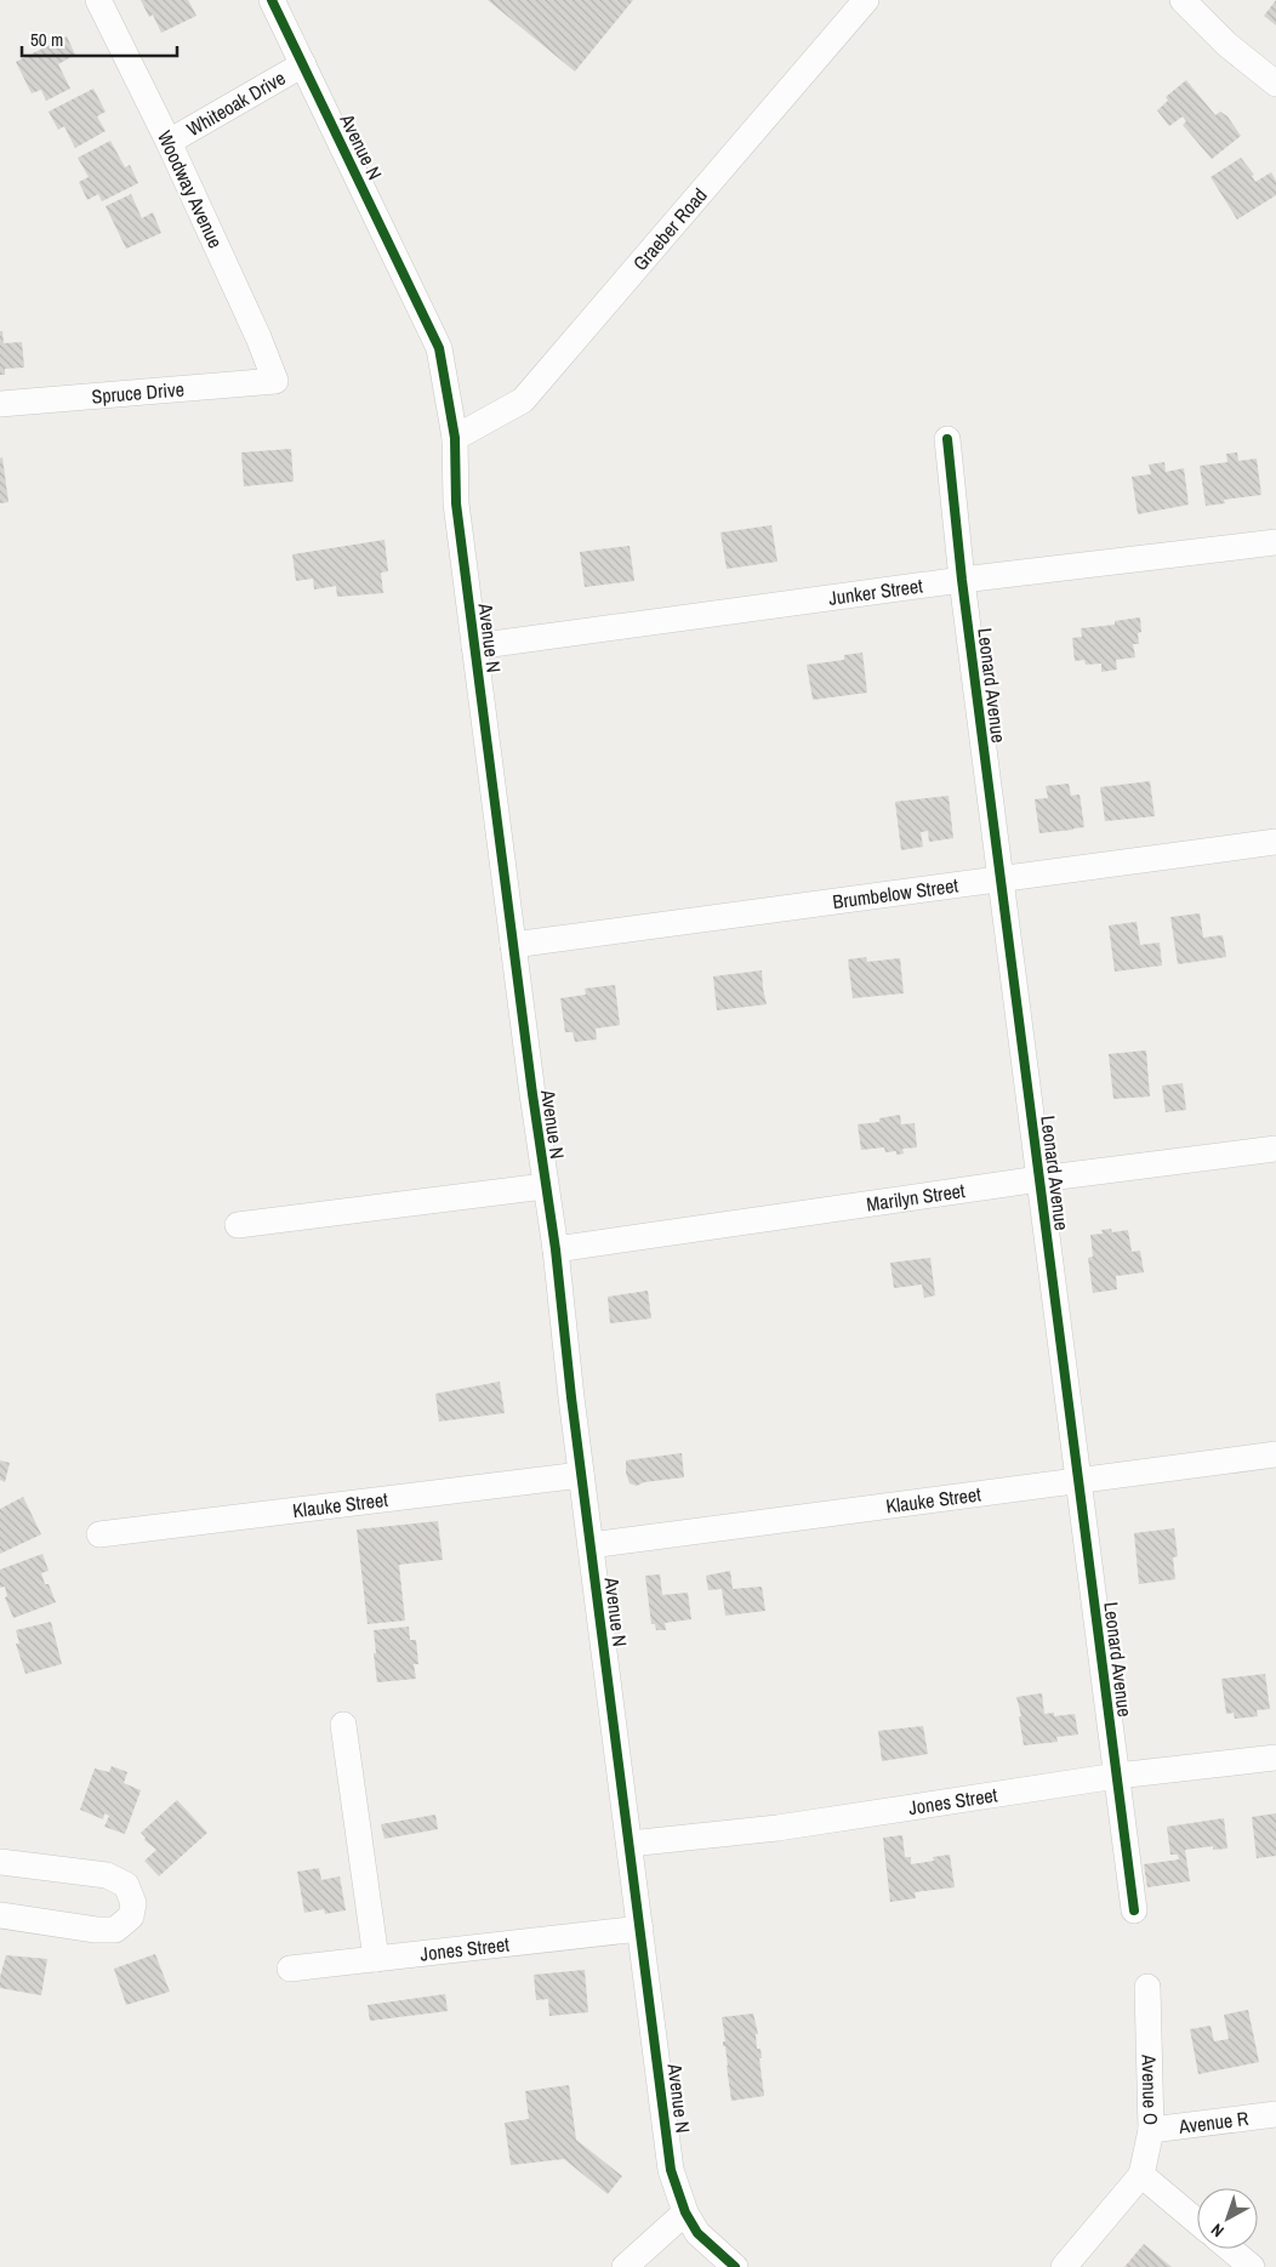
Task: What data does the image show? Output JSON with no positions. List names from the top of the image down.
{
  "streets": {
    "street": [
      "Whiteoak Drive",
      "Avenue N",
      "Woodway Avenue",
      "Graeber Road",
      "Spruce Drive",
      "Junker Street",
      "Leonard Avenue",
      "Brumbelow Street",
      "Marilyn Street",
      "Klauke Street",
      "Jones Street",
      "Avenue O",
      "Avenue R"
    ]
  },
  "crossings": [
    ["Whiteoak Drive", "Avenue N"],
    ["Whiteoak Drive", "Woodway Avenue"],
    ["Avenue N", "Graeber Road"],
    ["Avenue N", "Junker Street"],
    ["Avenue N", "Brumbelow Street"],
    ["Avenue N", "Marilyn Street"],
    ["Avenue N", "Klauke Street"],
    ["Avenue N", "Jones Street"],
    ["Woodway Avenue", "Spruce Drive"],
    ["Junker Street", "Leonard Avenue"],
    ["Leonard Avenue", "Brumbelow Street"],
    ["Leonard Avenue", "Marilyn Street"],
    ["Leonard Avenue", "Klauke Street"],
    ["Leonard Avenue", "Jones Street"],
    ["Avenue O", "Avenue R"]
  ],
  "scale_bar": "50 m",
  "north": "bottom left"
}
